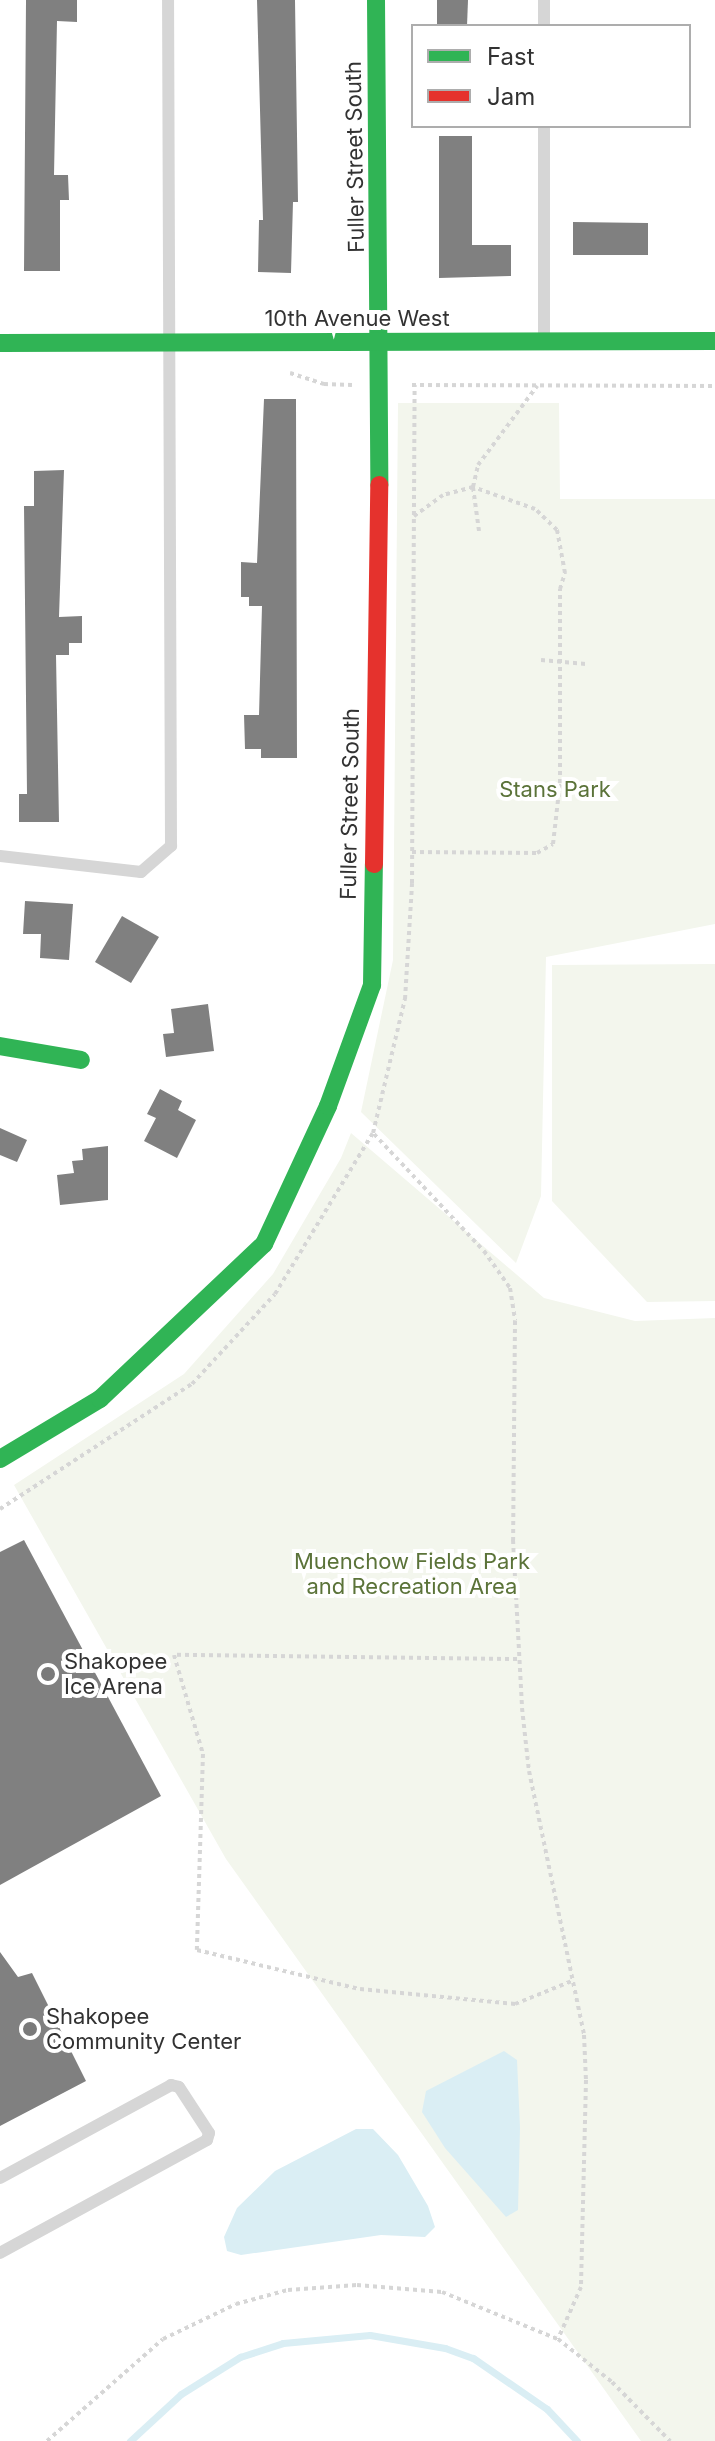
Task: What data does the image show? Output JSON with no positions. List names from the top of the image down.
{
  "streets": {
    "street": ["Fuller Street South", "10th Avenue West"]
  },
  "crossings": [
    ["Fuller Street South", "10th Avenue West"]
  ],
  "parks": ["Stans Park", "Muenchow Fields Park and Recreation Area"],
  "places": ["Shakopee Ice Arena", "Shakopee Community Center"],
  "legend": ["Fast", "Jam"]
}
